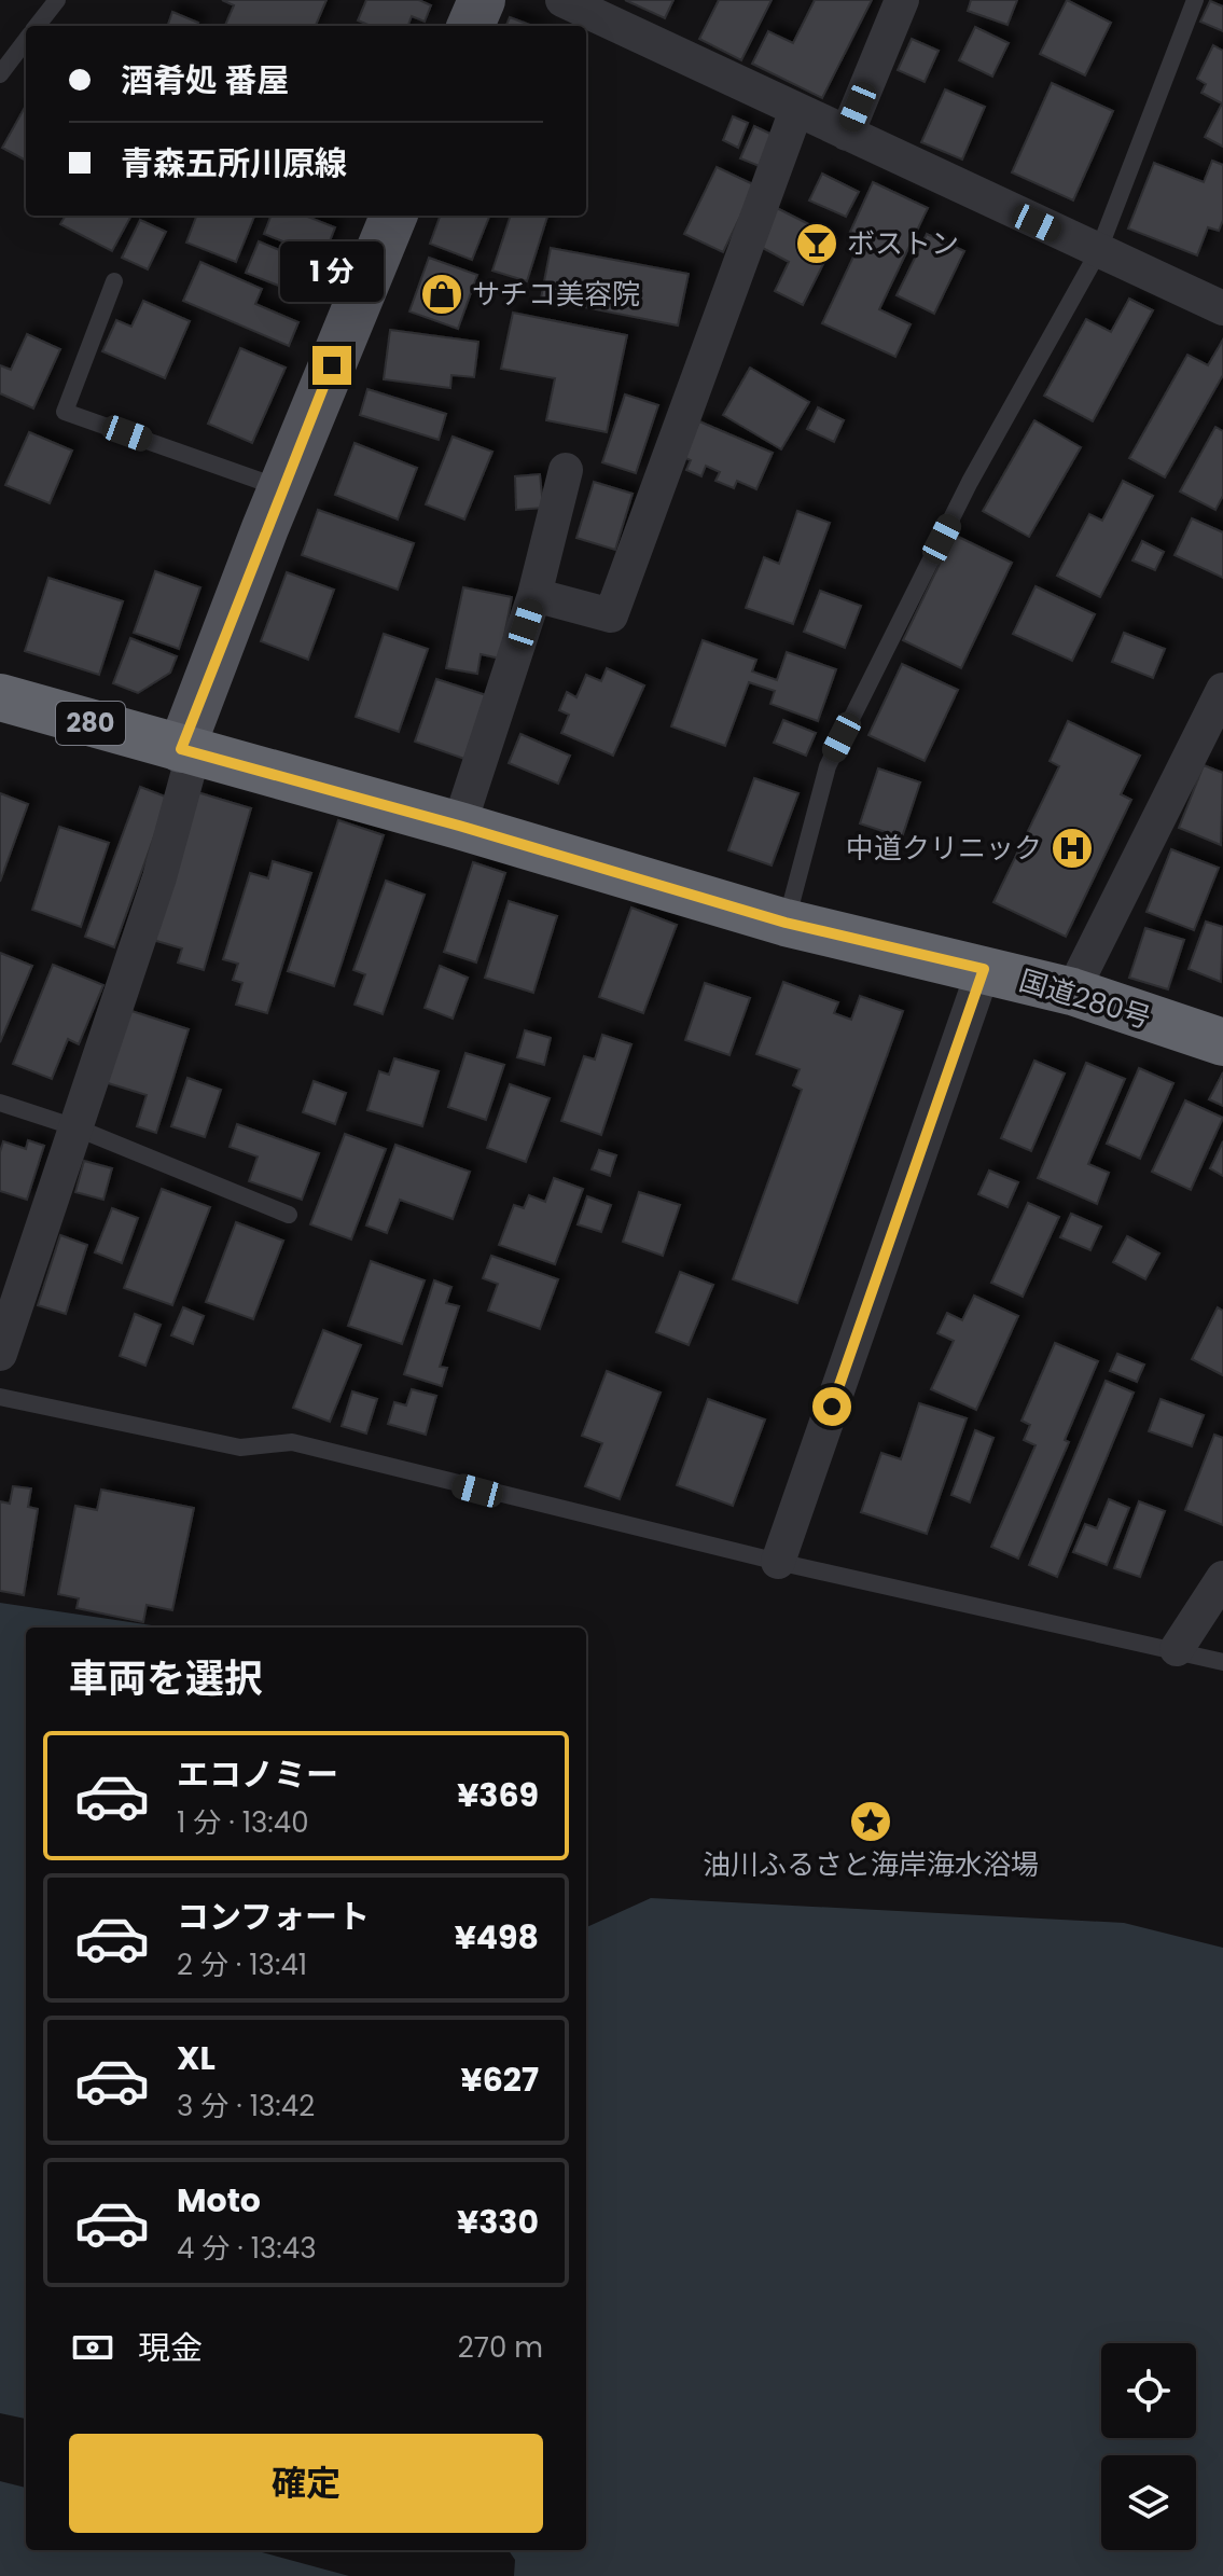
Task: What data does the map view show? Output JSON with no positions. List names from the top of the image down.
{
  "streets": {
    "highway": ["280", "国道280号"]
  },
  "places": {
    "bar": ["ボストン"],
    "shop": ["サチコ美容院"],
    "hospital": ["中道クリニック"],
    "place": ["油川ふるさと海岸海水浴場"]
  },
  "page": {
    "banner": ["酒肴処 番屋", "青森五所川原線"],
    "bubble": "1 分",
    "heading": "車両を選択",
    "list": [
      {
        "name": "エコノミー",
        "note": "1 分 · 13:40",
        "value": "¥369"
      },
      {
        "name": "コンフォート",
        "note": "2 分 · 13:41",
        "value": "¥498"
      },
      {
        "name": "XL",
        "note": "3 分 · 13:42",
        "value": "¥627"
      },
      {
        "name": "Moto",
        "note": "4 分 · 13:43",
        "value": "¥330"
      }
    ],
    "pay": ["現金", "270 m"],
    "buttons": "確定"
  }
}
